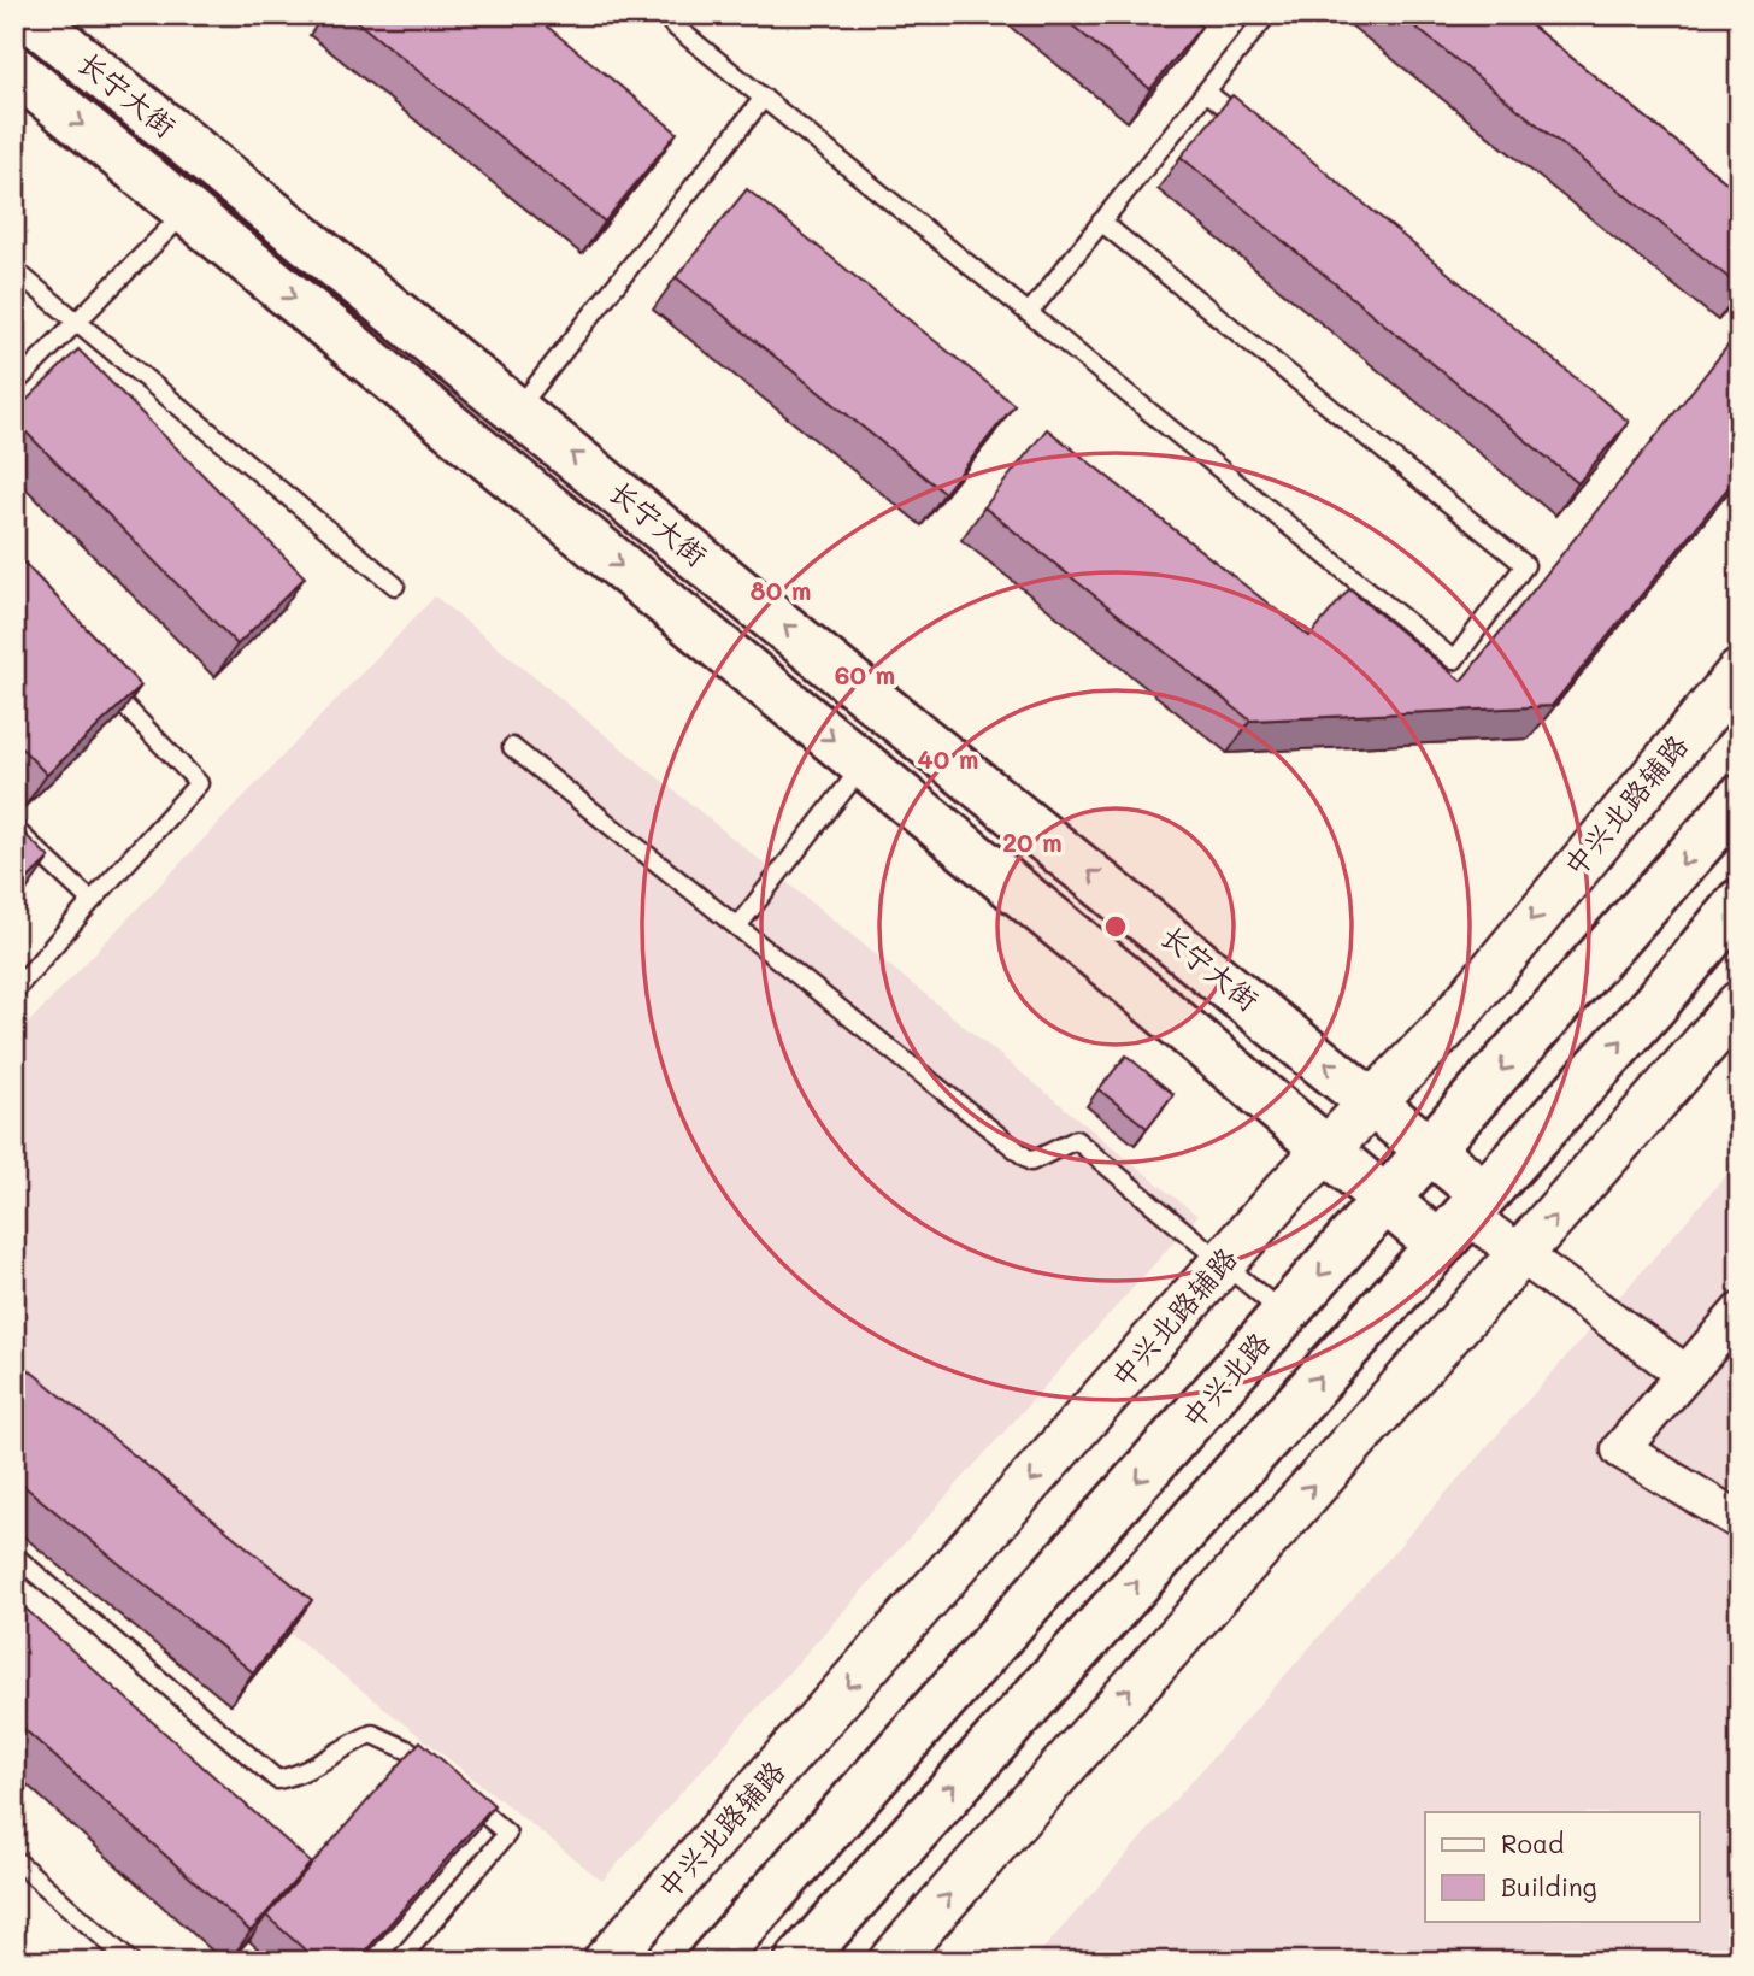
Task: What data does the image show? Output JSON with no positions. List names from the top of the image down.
{
  "streets": {
    "main road": ["长宁大街", "中兴北路"],
    "street": ["中兴北路辅路"]
  },
  "crossings": [
    ["长宁大街", "中兴北路辅路"],
    ["长宁大街", "中兴北路"]
  ],
  "legend": ["Road", "Building"],
  "rings": [
    "80 m",
    "60 m",
    "40 m",
    "20 m"
  ]
}
